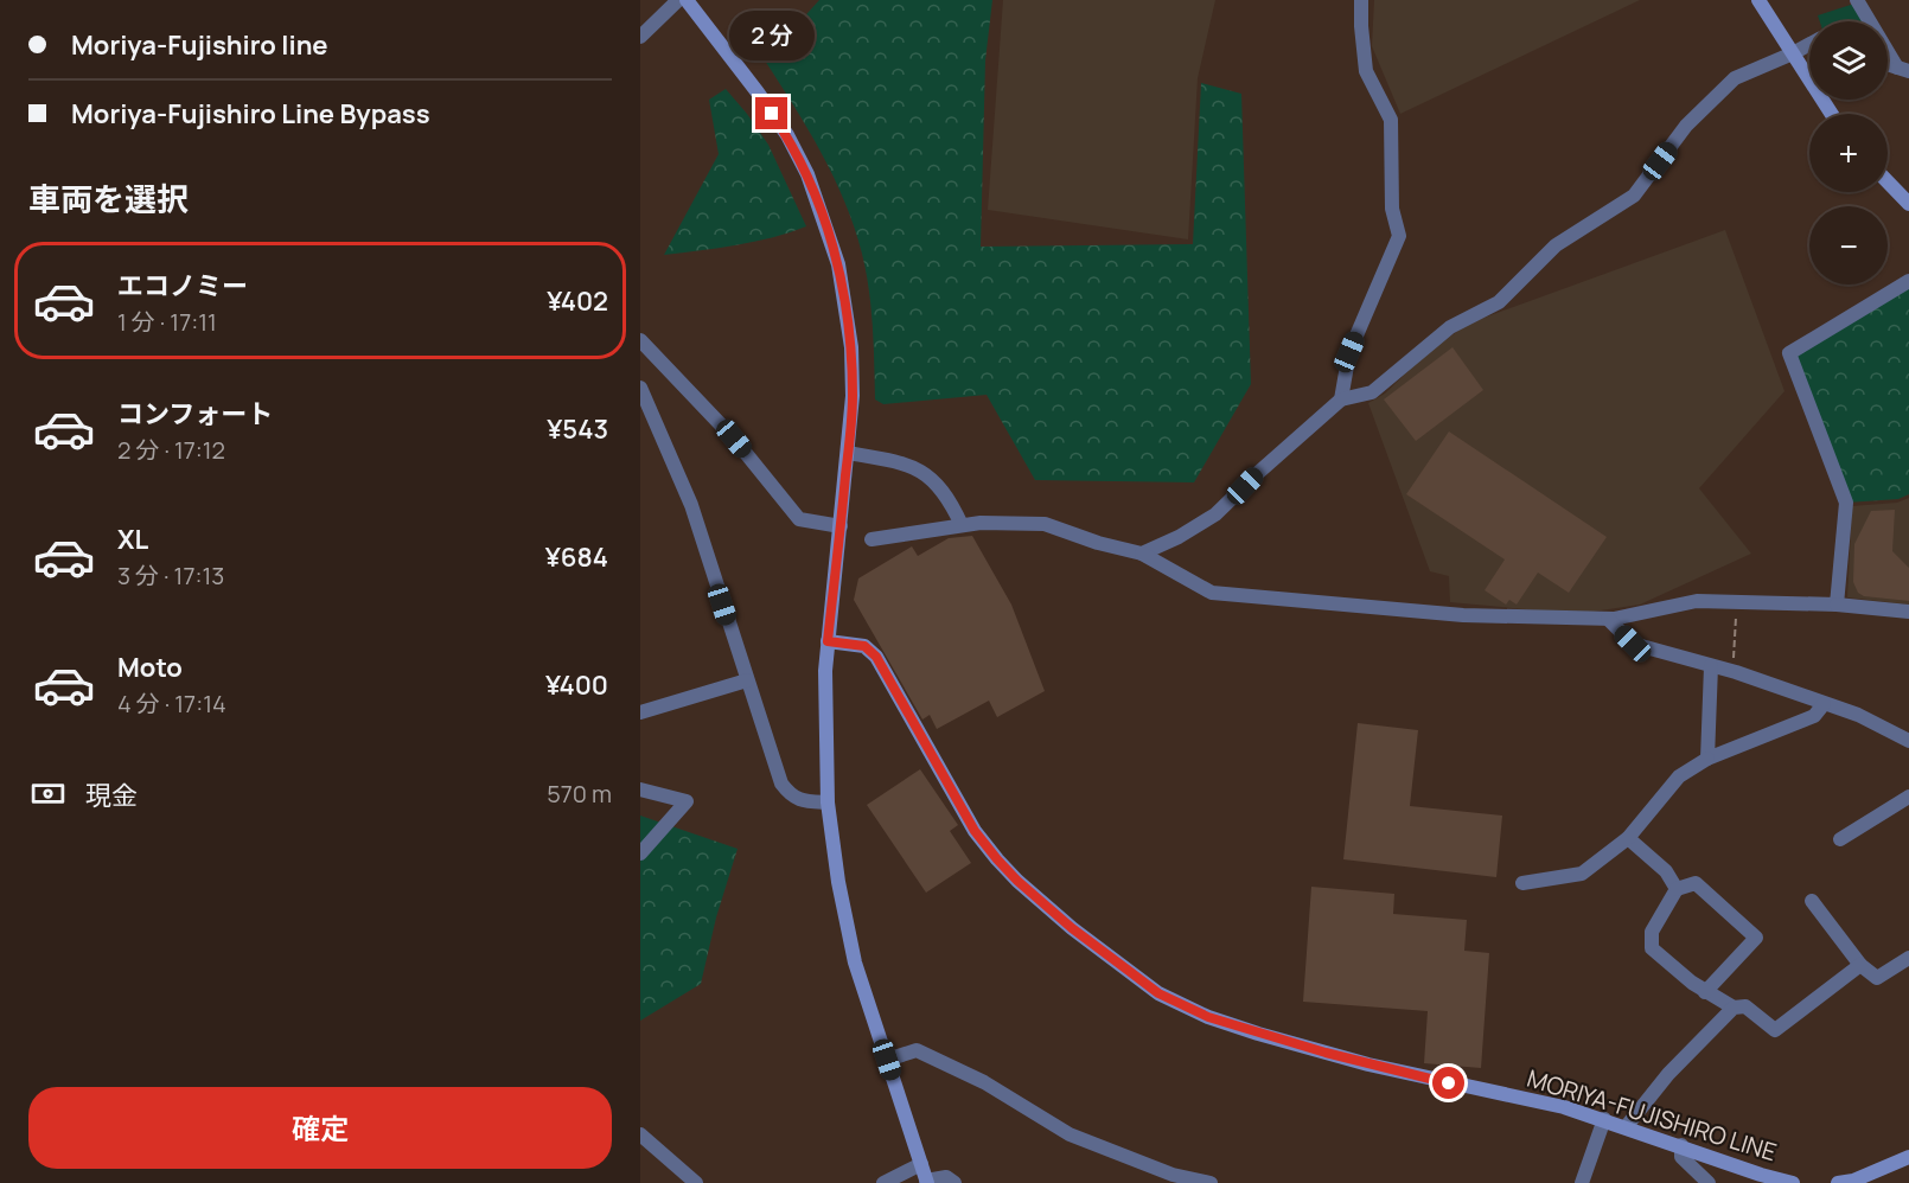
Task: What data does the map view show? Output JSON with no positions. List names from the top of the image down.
{
  "streets": {
    "main road": ["MORIYA-FUJISHIRO LINE"]
  },
  "page": {
    "banner": ["Moriya-Fujishiro line", "Moriya-Fujishiro Line Bypass"],
    "bubble": "2 分",
    "map_buttons": ["+", "−"],
    "heading": "車両を選択",
    "list": [
      {
        "name": "エコノミー",
        "note": "1 分 · 17:11",
        "value": "¥402"
      },
      {
        "name": "コンフォート",
        "note": "2 分 · 17:12",
        "value": "¥543"
      },
      {
        "name": "XL",
        "note": "3 分 · 17:13",
        "value": "¥684"
      },
      {
        "name": "Moto",
        "note": "4 分 · 17:14",
        "value": "¥400"
      }
    ],
    "pay": ["現金", "570 m"],
    "buttons": "確定"
  }
}
